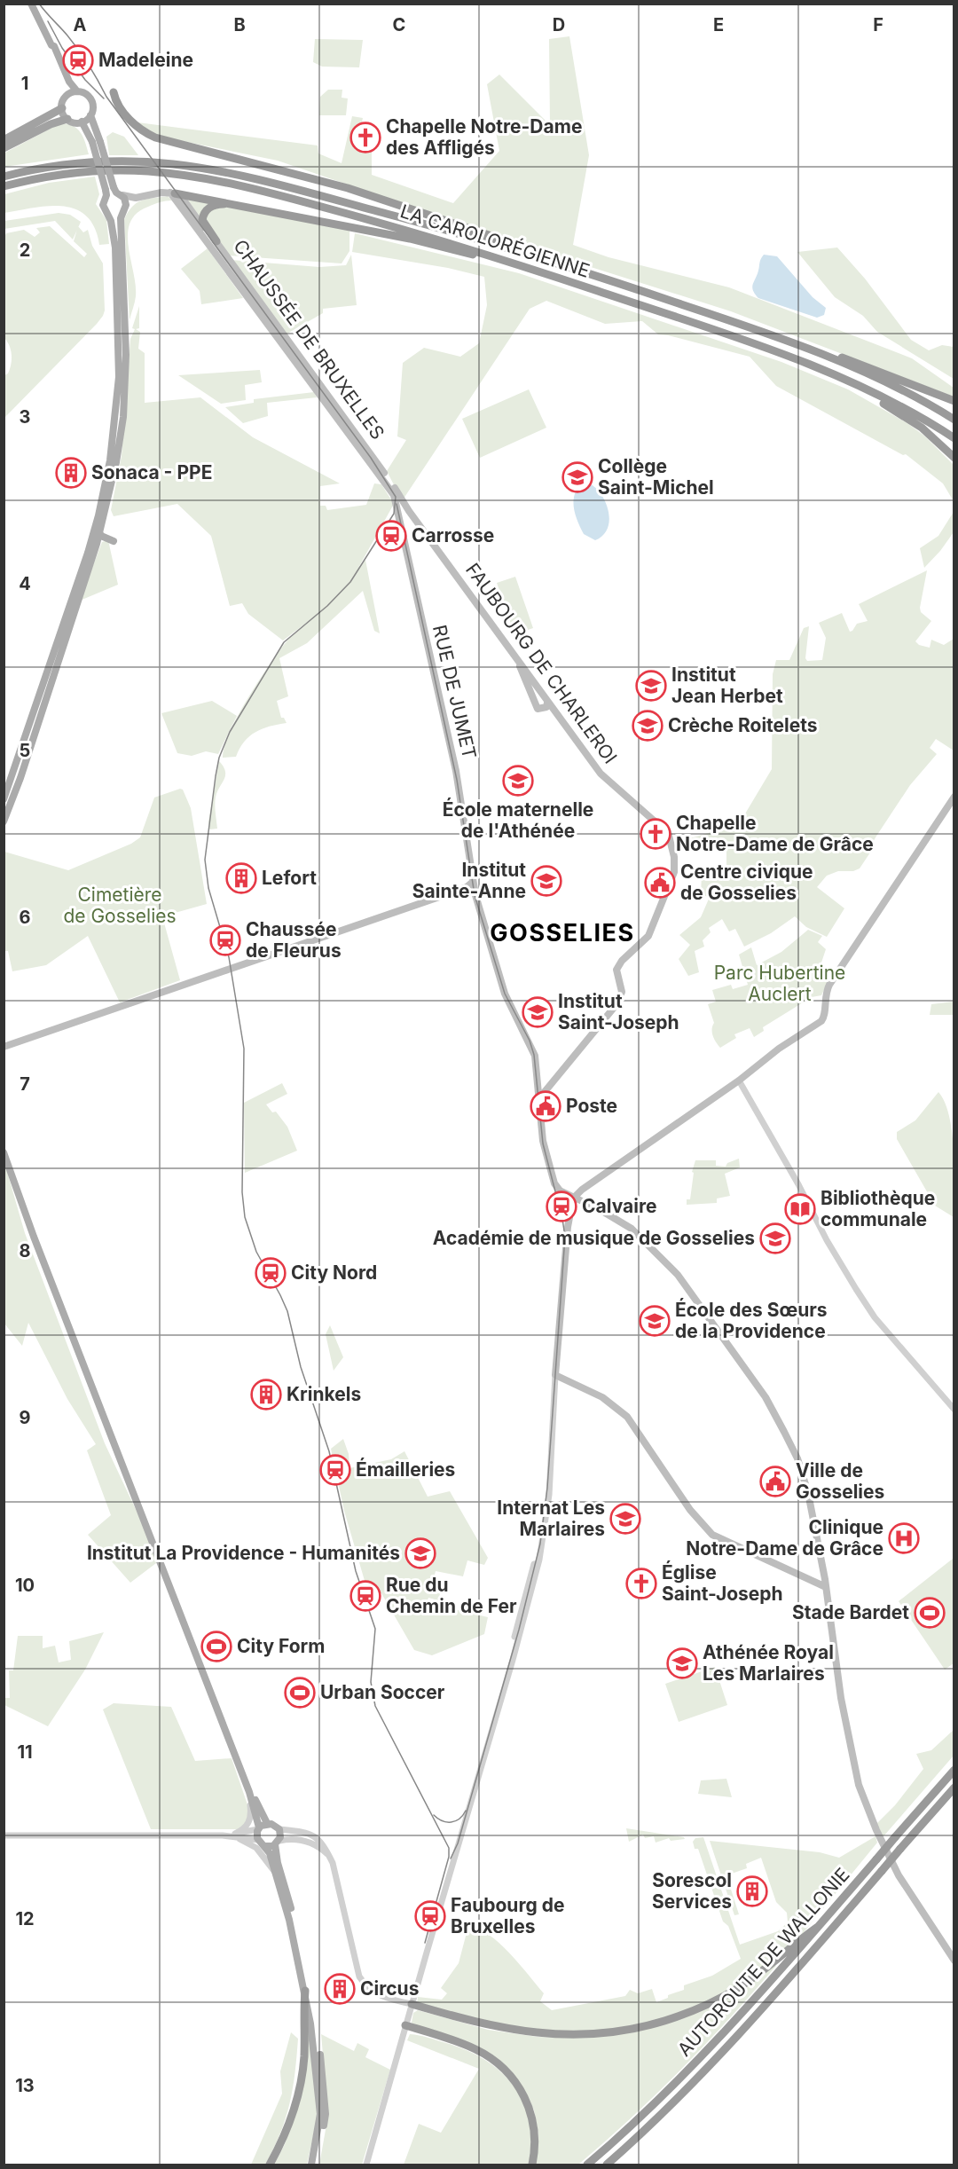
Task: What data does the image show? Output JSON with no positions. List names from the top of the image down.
{
  "streets": {
    "highway": ["LA CAROLORÉGIENNE", "AUTOROUTE DE WALLONIE"],
    "main road": ["CHAUSSÉE DE BRUXELLES", "FAUBOURG DE CHARLEROI", "RUE DE JUMET"]
  },
  "crossings": [
    ["CHAUSSÉE DE BRUXELLES", "FAUBOURG DE CHARLEROI"],
    ["CHAUSSÉE DE BRUXELLES", "RUE DE JUMET"],
    ["FAUBOURG DE CHARLEROI", "RUE DE JUMET"]
  ],
  "districts": ["GOSSELIES"],
  "parks": ["Cimetière de Gosselies", "Parc Hubertine Auclert"],
  "places": {
    "station": [
      "Madeleine",
      "Carrosse",
      "Chaussée de Fleurus",
      "Calvaire",
      "City Nord",
      "Émailleries",
      "Rue du Chemin de Fer",
      "Faubourg de Bruxelles"
    ],
    "church": ["Chapelle Notre-Dame des Affligés", "Chapelle Notre-Dame de Grâce", "Église Saint-Joseph"],
    "building": [
      "Sonaca - PPE",
      "Lefort",
      "Krinkels",
      "Sorescol Services",
      "Circus"
    ],
    "school or university": [
      "Collège Saint-Michel",
      "Institut Jean Herbet",
      "Crèche Roitelets",
      "École maternelle de l'Athénée",
      "Institut Sainte-Anne",
      "Institut Saint-Joseph",
      "Académie de musique de Gosselies",
      "École des Sœurs de la Providence",
      "Internat Les Marlaires",
      "Institut La Providence - Humanités",
      "Athénée Royal Les Marlaires"
    ],
    "public building": ["Centre civique de Gosselies", "Poste", "Ville de Gosselies"],
    "library": ["Bibliothèque communale"],
    "hospital": ["Clinique Notre-Dame de Grâce"],
    "sports": ["Stade Bardet", "City Form", "Urban Soccer"]
  },
  "grid": {
    "columns": [
      "A",
      "B",
      "C",
      "D",
      "E",
      "F"
    ],
    "rows": [
      "1",
      "2",
      "3",
      "4",
      "5",
      "6",
      "7",
      "8",
      "9",
      "10",
      "11",
      "12",
      "13"
    ]
  }
}
